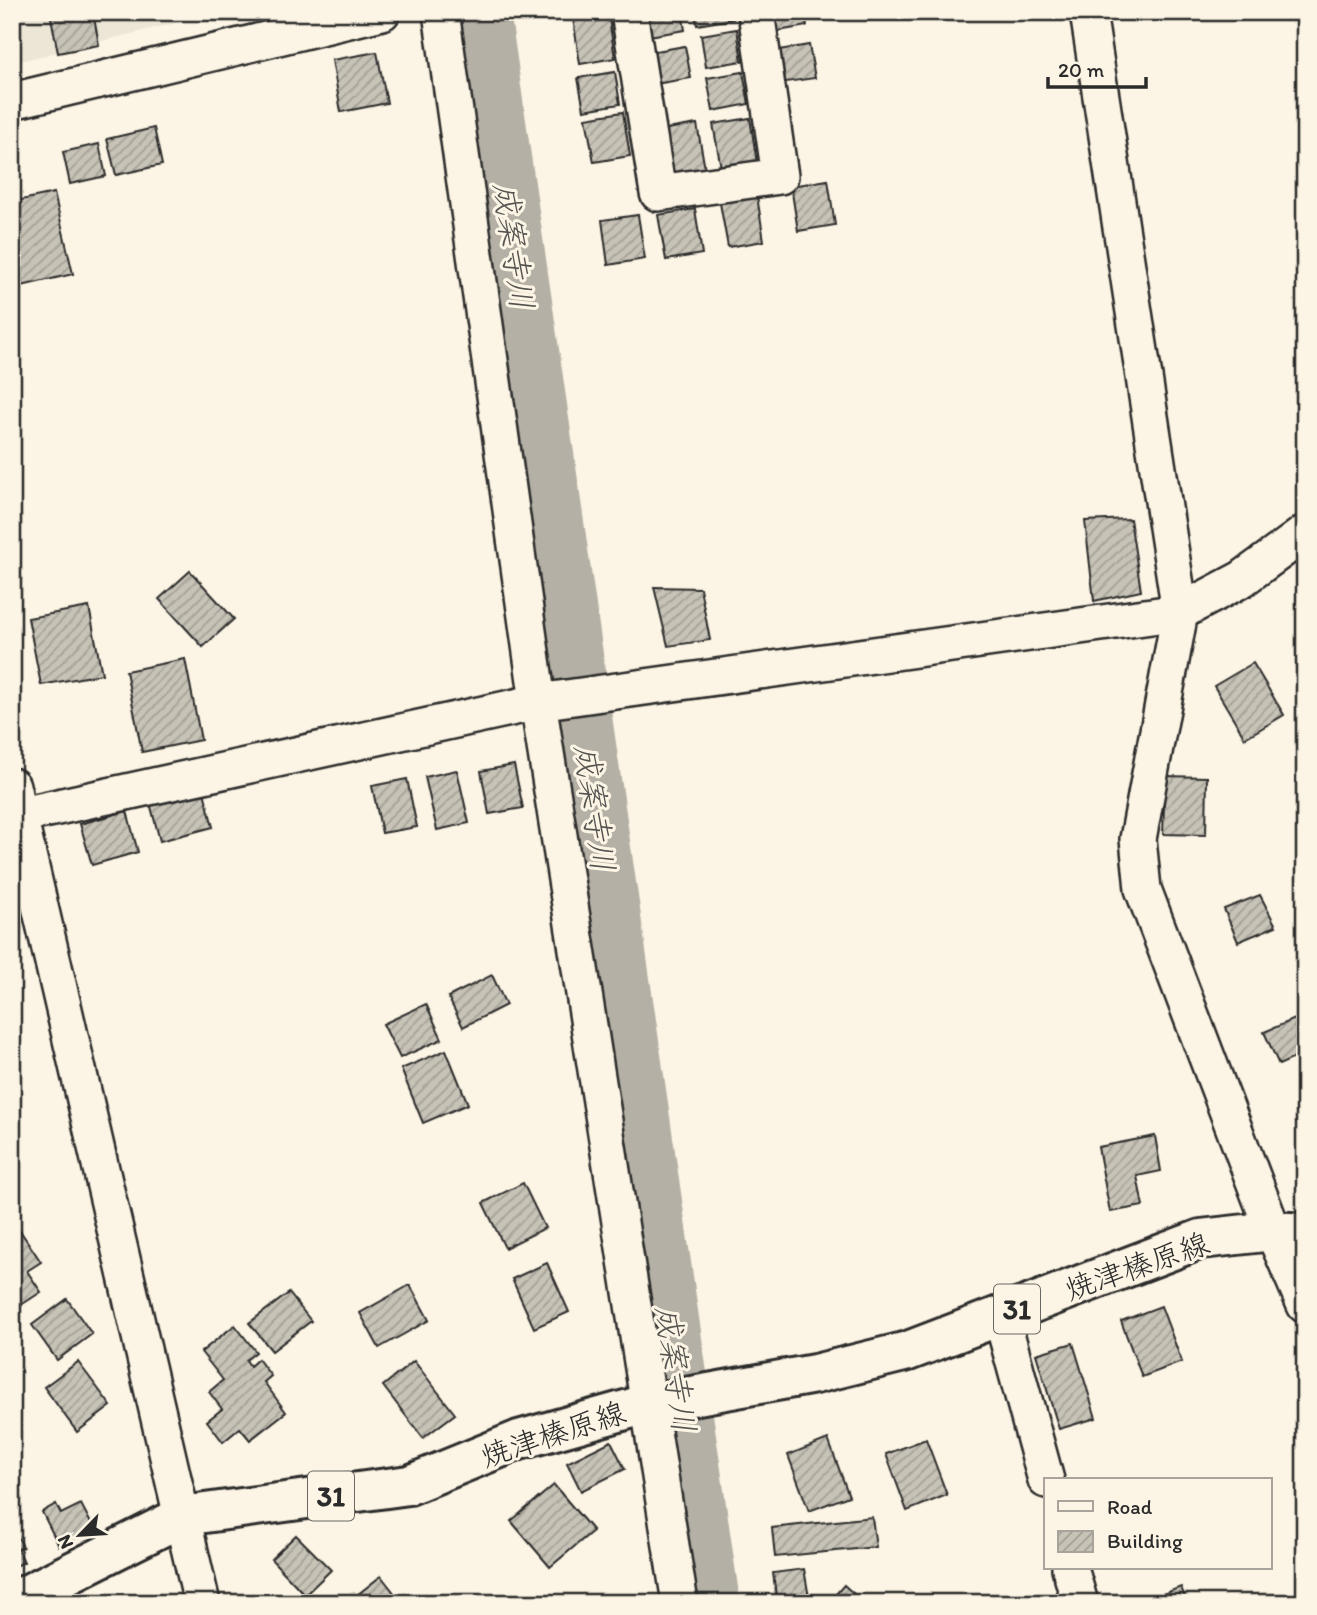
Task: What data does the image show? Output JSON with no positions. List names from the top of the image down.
{
  "streets": {
    "main road": ["焼津榛原線", "31"]
  },
  "water": ["成案寺川"],
  "legend": ["Road", "Building"],
  "scale_bar": "20 m",
  "north": "bottom left"
}
